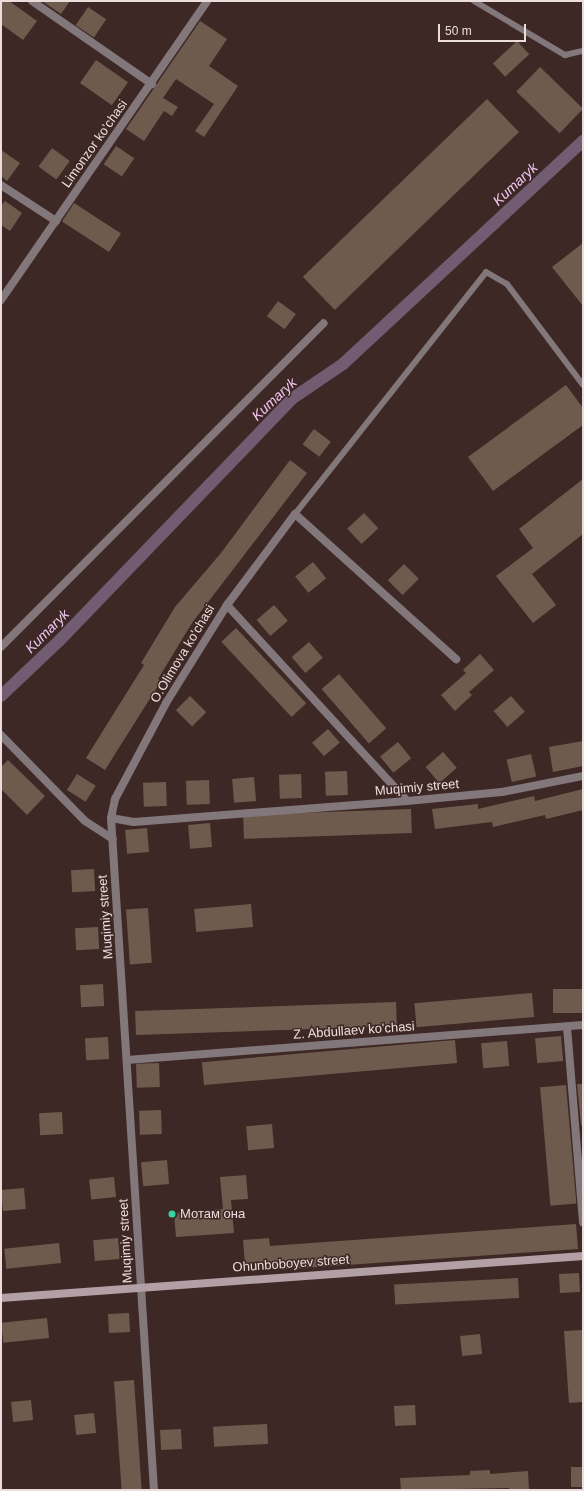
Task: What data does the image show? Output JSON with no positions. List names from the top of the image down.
{
  "streets": {
    "main road": ["Ohunboboyev street"],
    "street": [
      "Limonzor ko'chasi",
      "O.Olimova ko'chasi",
      "Muqimiy street",
      "Z. Abdullaev ko'chasi"
    ]
  },
  "crossings": [
    ["O.Olimova ko'chasi", "Muqimiy street"],
    ["Muqimiy street", "Z. Abdullaev ko'chasi"],
    ["Muqimiy street", "Ohunboboyev street"]
  ],
  "water": ["Kumaryk"],
  "places": ["Мотам она"],
  "scale_bar": "50 m"
}
